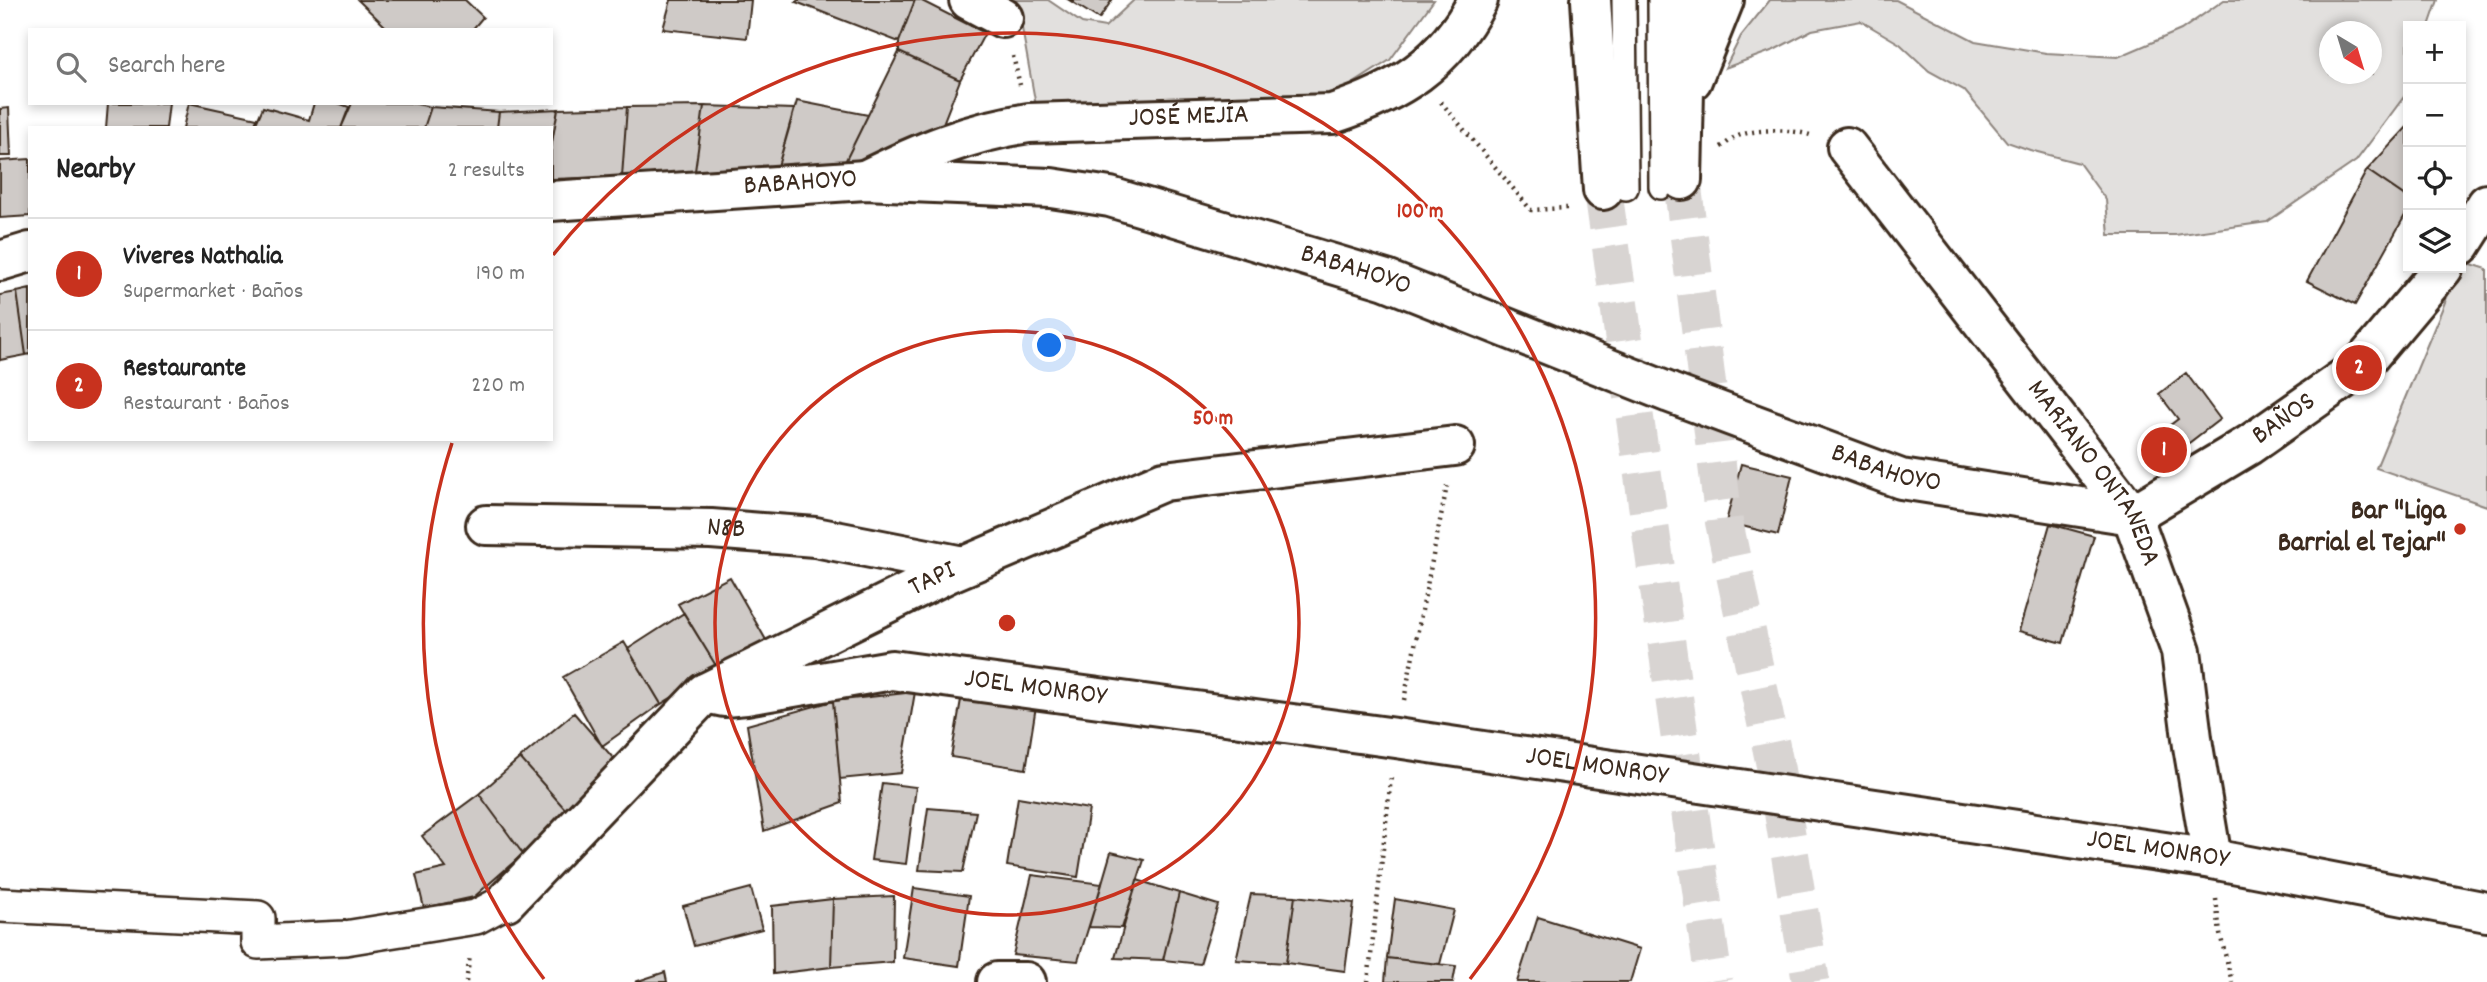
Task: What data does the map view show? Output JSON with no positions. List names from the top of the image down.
{
  "streets": {
    "street": [
      "JOSÉ MEJÍA",
      "BABAHOYO",
      "BAÑOS",
      "MARIANO ONTANEDA",
      "N8B",
      "TAPI",
      "JOEL MONROY"
    ]
  },
  "crossings": [
    ["JOSÉ MEJÍA", "BABAHOYO"],
    ["BABAHOYO", "BAÑOS"],
    ["BABAHOYO", "MARIANO ONTANEDA"],
    ["BAÑOS", "MARIANO ONTANEDA"],
    ["MARIANO ONTANEDA", "JOEL MONROY"],
    ["N8B", "TAPI"],
    ["TAPI", "JOEL MONROY"]
  ],
  "places": ["Bar \"Liga Barrial el Tejar\""],
  "north": "bottom right",
  "page": {
    "map_buttons": ["+", "−"],
    "search": "Search here",
    "heading": ["Nearby", "2 results"],
    "list": [
      {
        "mark": "1",
        "name": "Viveres Nathalia",
        "note": "Supermarket · Baños",
        "value": "190 m"
      },
      {
        "mark": "2",
        "name": "Restaurante",
        "note": "Restaurant · Baños",
        "value": "220 m"
      }
    ],
    "pins": ["2", "1"]
  },
  "rings": ["100 m", "50 m"]
}
